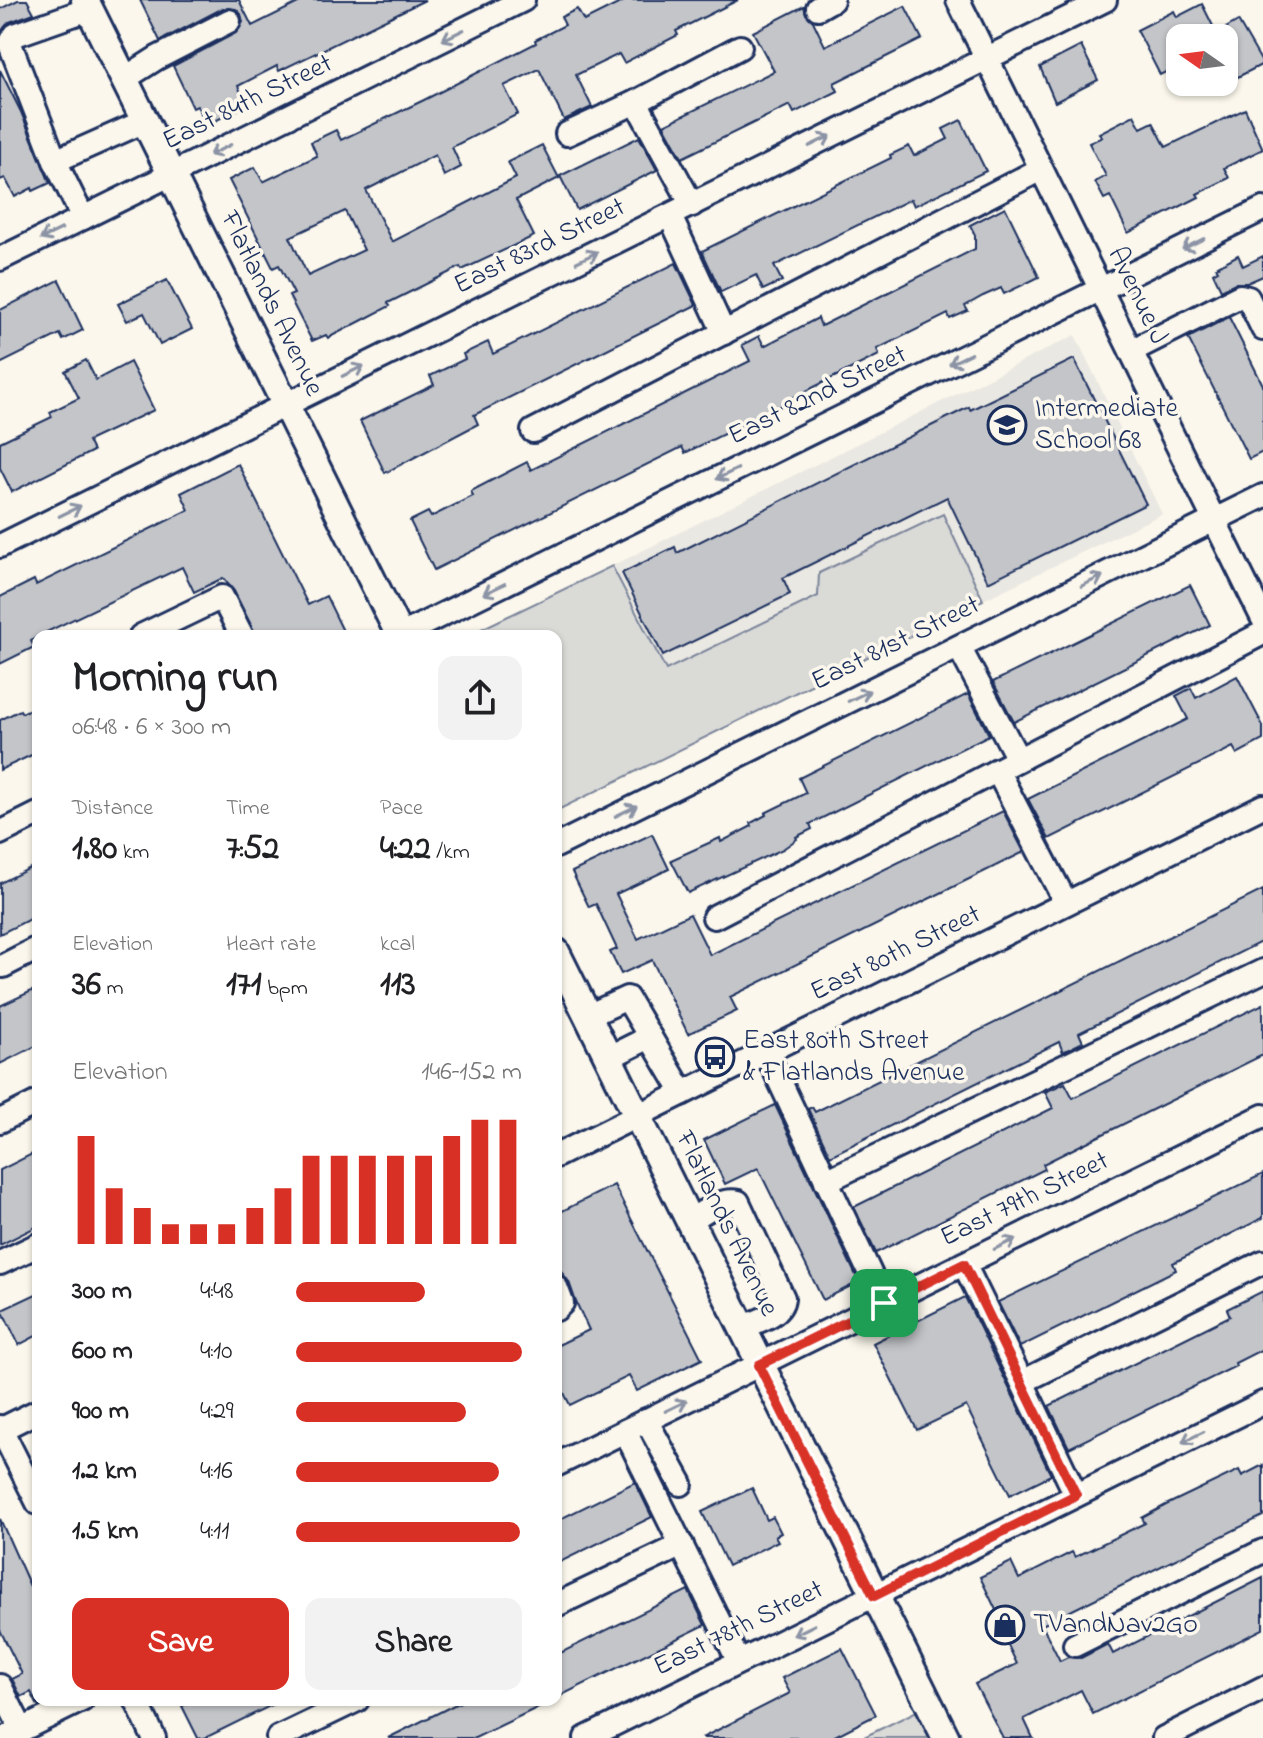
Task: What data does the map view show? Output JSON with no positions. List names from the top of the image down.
{
  "streets": {
    "main road": ["Flatlands Avenue"],
    "street": [
      "East 84th Street",
      "East 83rd Street",
      "Avenue J",
      "East 82nd Street",
      "East 81st Street",
      "East 80th Street",
      "East 79th Street",
      "East 78th Street"
    ]
  },
  "crossings": [
    ["East 84th Street", "Flatlands Avenue"],
    ["East 83rd Street", "Avenue J"],
    ["East 83rd Street", "Flatlands Avenue"],
    ["Avenue J", "East 82nd Street"],
    ["Avenue J", "East 81st Street"],
    ["Flatlands Avenue", "East 80th Street"],
    ["Flatlands Avenue", "East 79th Street"],
    ["Flatlands Avenue", "East 78th Street"]
  ],
  "one_way": ["East 84th Street"],
  "places": {
    "school or university": ["Intermediate School 68"],
    "bus stop": ["East 80th Street & Flatlands Avenue"],
    "shop": ["TVandNav2Go"]
  },
  "north": "left",
  "page": {
    "heading": ["Morning run", "06:48 · 6 × 300 m"],
    "stats": [
      ["Distance", "1.80 km"],
      ["Time", "7:52"],
      ["Pace", "4:22 /km"],
      ["Elevation", "36 m"],
      ["Heart rate", "171 bpm"],
      ["kcal", "113"]
    ],
    "chart": ["Elevation", "146–152 m"],
    "list": [
      {
        "name": "300 m",
        "note": "4:48"
      },
      {
        "name": "600 m",
        "note": "4:10"
      },
      {
        "name": "900 m",
        "note": "4:29"
      },
      {
        "name": "1.2 km",
        "note": "4:16"
      },
      {
        "name": "1.5 km",
        "note": "4:11"
      }
    ],
    "buttons": ["Save", "Share"]
  }
}
